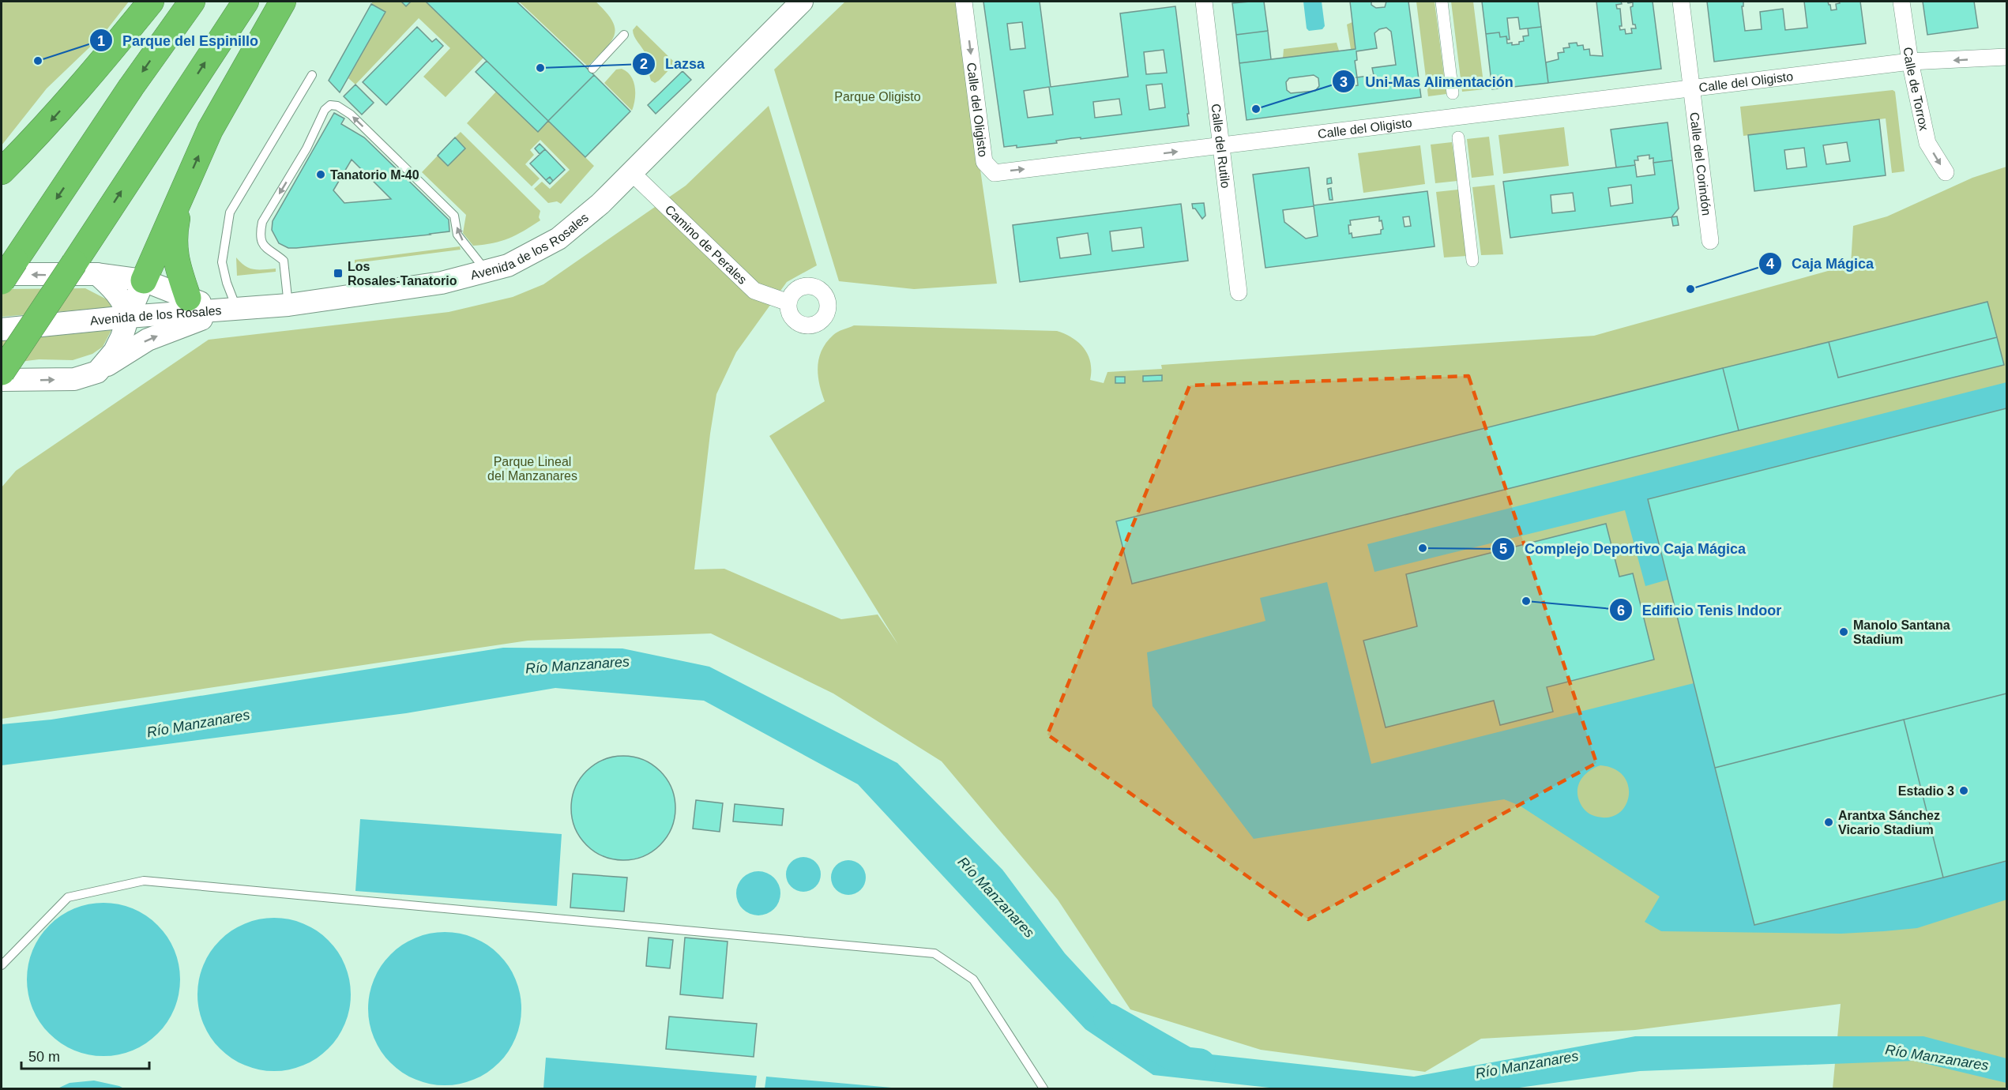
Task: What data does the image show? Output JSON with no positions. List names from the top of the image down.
{
  "streets": {
    "main road": ["Avenida de los Rosales"],
    "street": [
      "Calle del Oligisto",
      "Calle de Torrox",
      "Calle del Rutilo",
      "Calle del Corindón",
      "Camino de Perales"
    ]
  },
  "crossings": [
    ["Calle del Oligisto", "Calle de Torrox"],
    ["Calle del Oligisto", "Calle del Rutilo"],
    ["Calle del Oligisto", "Calle del Corindón"],
    ["Avenida de los Rosales", "Camino de Perales"]
  ],
  "one_way": ["Calle de Torrox"],
  "water": ["Río Manzanares"],
  "parks": ["Parque Oligisto", "Parque Lineal del Manzanares"],
  "places": {
    "other": [
      "Parque del Espinillo",
      "Lazsa",
      "Uni-Mas Alimentación",
      "Tanatorio M-40",
      "Caja Mágica",
      "Complejo Deportivo Caja Mágica",
      "Edificio Tenis Indoor",
      "Manolo Santana Stadium",
      "Estadio 3",
      "Arantxa Sánchez Vicario Stadium"
    ],
    "transit": ["Los Rosales-Tanatorio"]
  },
  "scale_bar": "50 m"
}
